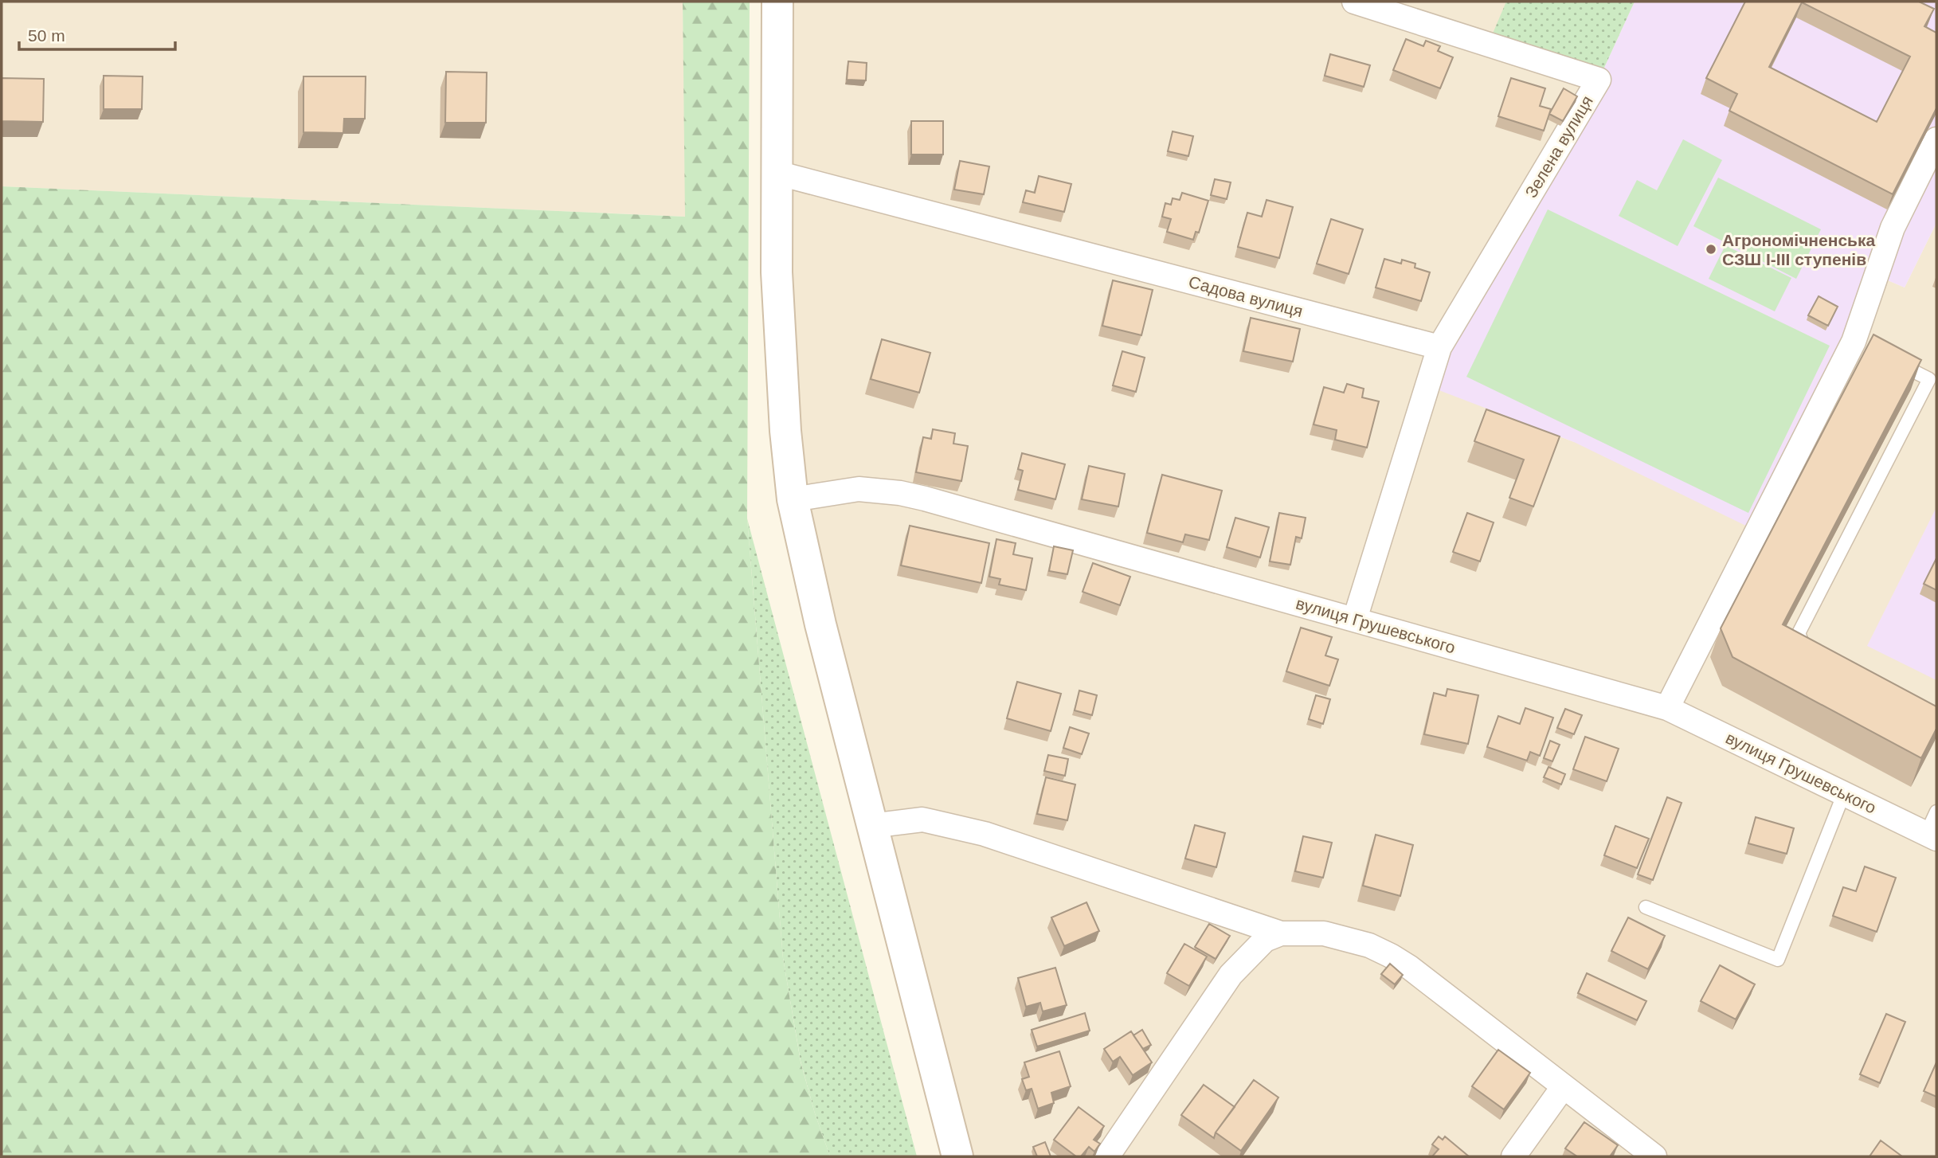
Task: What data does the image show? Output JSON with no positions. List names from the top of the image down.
{
  "streets": {
    "street": ["Зелена вулиця", "Садова вулиця", "вулиця Грушевського"]
  },
  "crossings": [
    ["Зелена вулиця", "Садова вулиця"]
  ],
  "places": ["Агрономічненська СЗШ І-ІІІ ступенів"],
  "scale_bar": "50 m"
}
